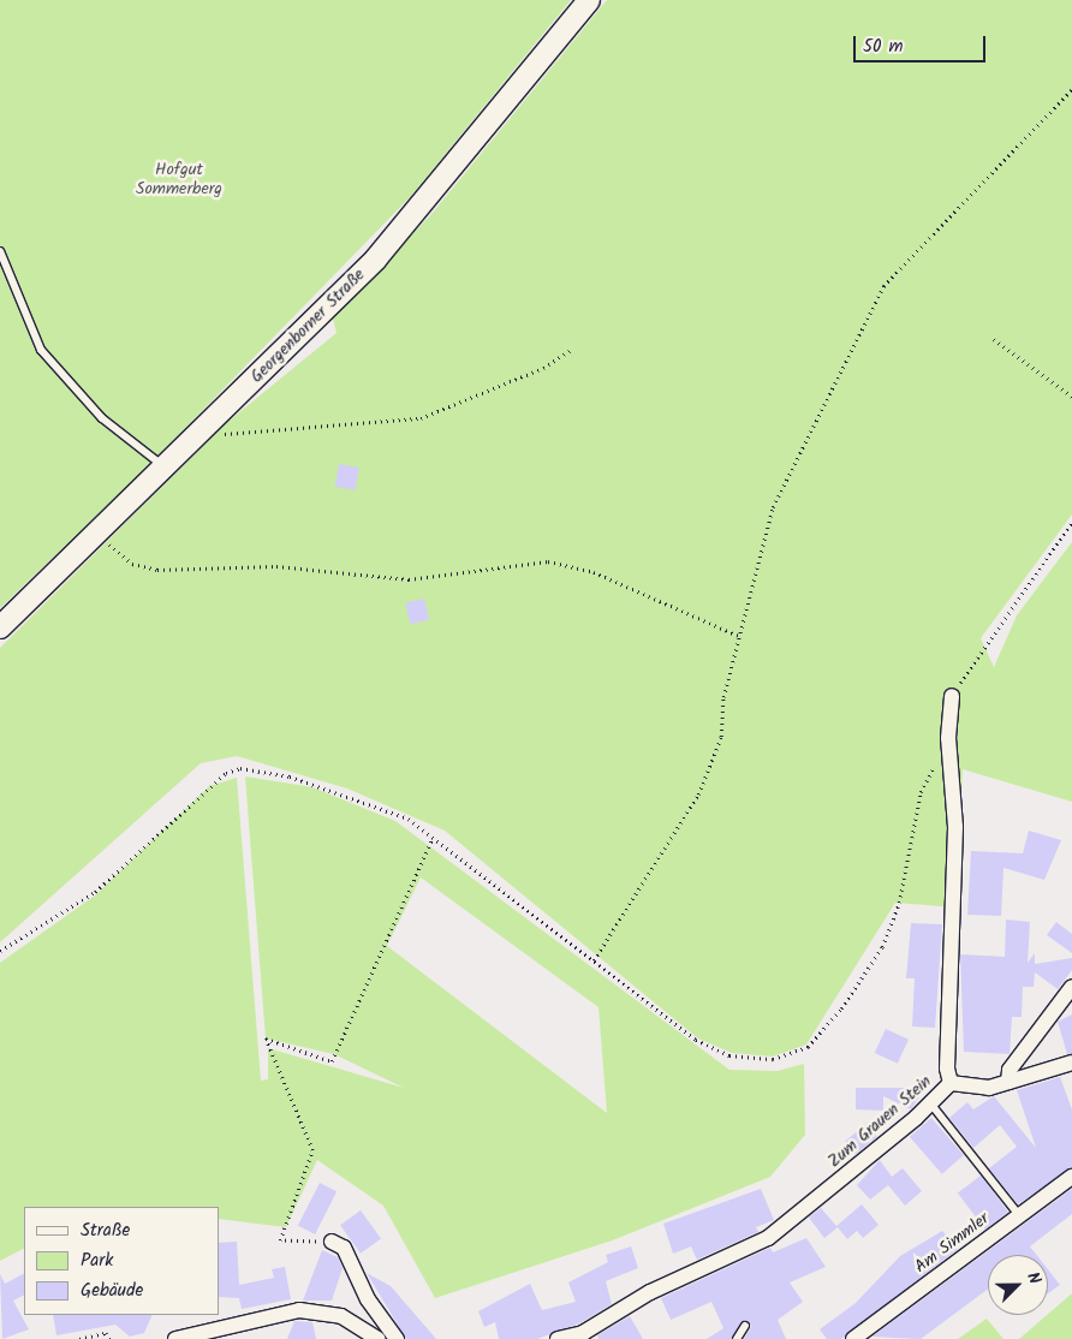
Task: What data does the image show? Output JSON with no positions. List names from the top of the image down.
{
  "streets": {
    "main road": ["Georgenborner Straße"],
    "street": ["Zum Grauen Stein", "Am Simmler"]
  },
  "parks": ["Hofgut Sommerberg"],
  "legend": ["Straße", "Park", "Gebäude"],
  "scale_bar": "50 m",
  "north": "top right"
}
